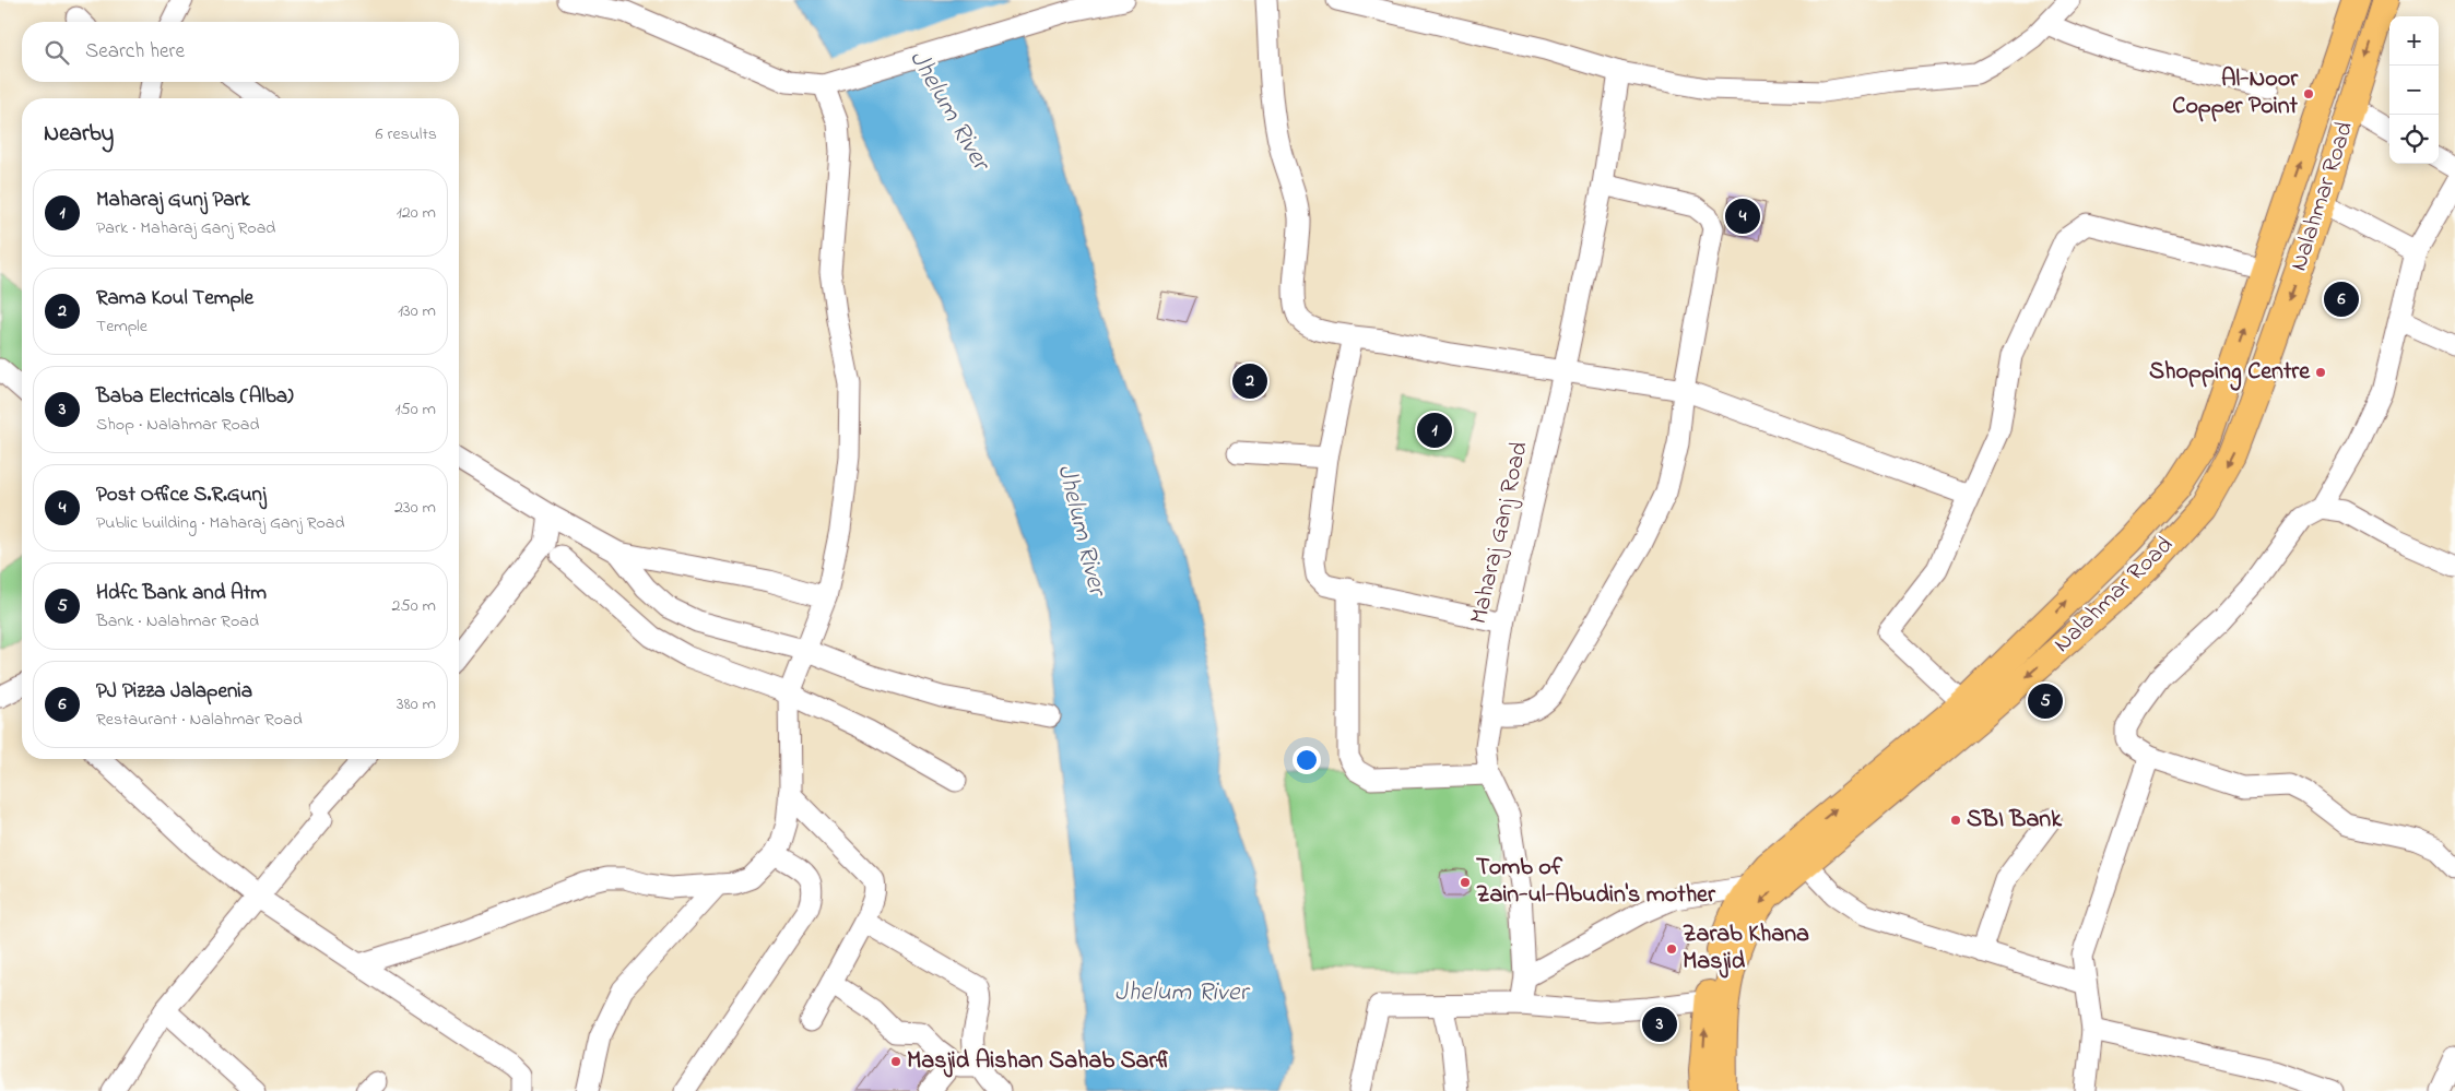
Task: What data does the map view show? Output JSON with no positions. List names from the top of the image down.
{
  "streets": {
    "main road": ["Nalahmar Road"],
    "street": ["Maharaj Ganj Road"]
  },
  "water": ["Jhelum River"],
  "places": [
    "Al-Noor Copper Point",
    "Shopping Centre",
    "SBI Bank",
    "Tomb of Zain-ul-Abudin's mother",
    "Zarab Khana Masjid",
    "Masjid Aishan Sahab Sarfi"
  ],
  "page": {
    "map_buttons": ["+", "−"],
    "search": "Search here",
    "heading": ["Nearby", "6 results"],
    "list": [
      {
        "mark": "1",
        "name": "Maharaj Gunj Park",
        "note": "Park · Maharaj Ganj Road",
        "value": "120 m"
      },
      {
        "mark": "2",
        "name": "Rama Koul Temple",
        "note": "Temple",
        "value": "130 m"
      },
      {
        "mark": "3",
        "name": "Baba Electricals (Alba)",
        "note": "Shop · Nalahmar Road",
        "value": "150 m"
      },
      {
        "mark": "4",
        "name": "Post Office S.R.Gunj",
        "note": "Public building · Maharaj Ganj Road",
        "value": "230 m"
      },
      {
        "mark": "5",
        "name": "Hdfc Bank and Atm",
        "note": "Bank · Nalahmar Road",
        "value": "250 m"
      },
      {
        "mark": "6",
        "name": "PJ Pizza Jalapenia",
        "note": "Restaurant · Nalahmar Road",
        "value": "380 m"
      }
    ],
    "pins": [
      "4",
      "6",
      "2",
      "1",
      "5",
      "3"
    ]
  }
}
